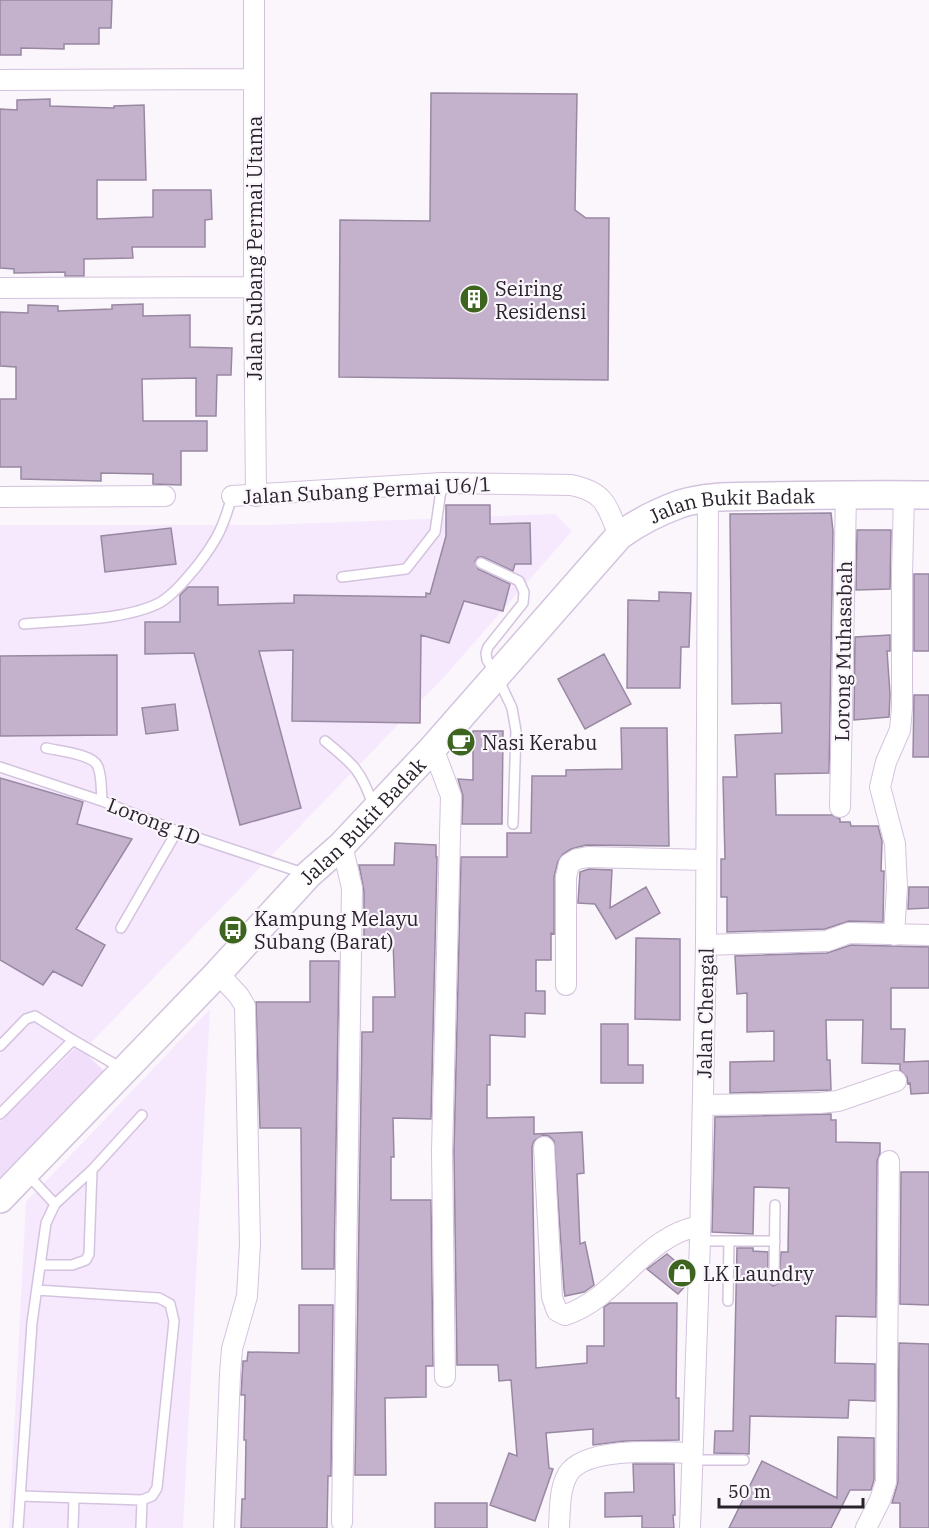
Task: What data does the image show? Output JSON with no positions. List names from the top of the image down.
{
  "streets": {
    "main road": ["Jalan Bukit Badak"],
    "street": [
      "Jalan Subang Permai Utama",
      "Jalan Subang Permai U6/1",
      "Lorong Muhasabah",
      "Jalan Chengal"
    ],
    "lane": ["Lorong 1D"]
  },
  "crossings": [
    ["Jalan Subang Permai Utama", "Jalan Subang Permai U6/1"],
    ["Jalan Subang Permai U6/1", "Jalan Bukit Badak"],
    ["Jalan Bukit Badak", "Lorong Muhasabah"],
    ["Jalan Bukit Badak", "Lorong 1D"],
    ["Jalan Bukit Badak", "Jalan Chengal"]
  ],
  "places": {
    "building": ["Seiring Residensi"],
    "cafe": ["Nasi Kerabu"],
    "bus stop": ["Kampung Melayu Subang (Barat)"],
    "shop": ["LK Laundry"]
  },
  "scale_bar": "50 m"
}
